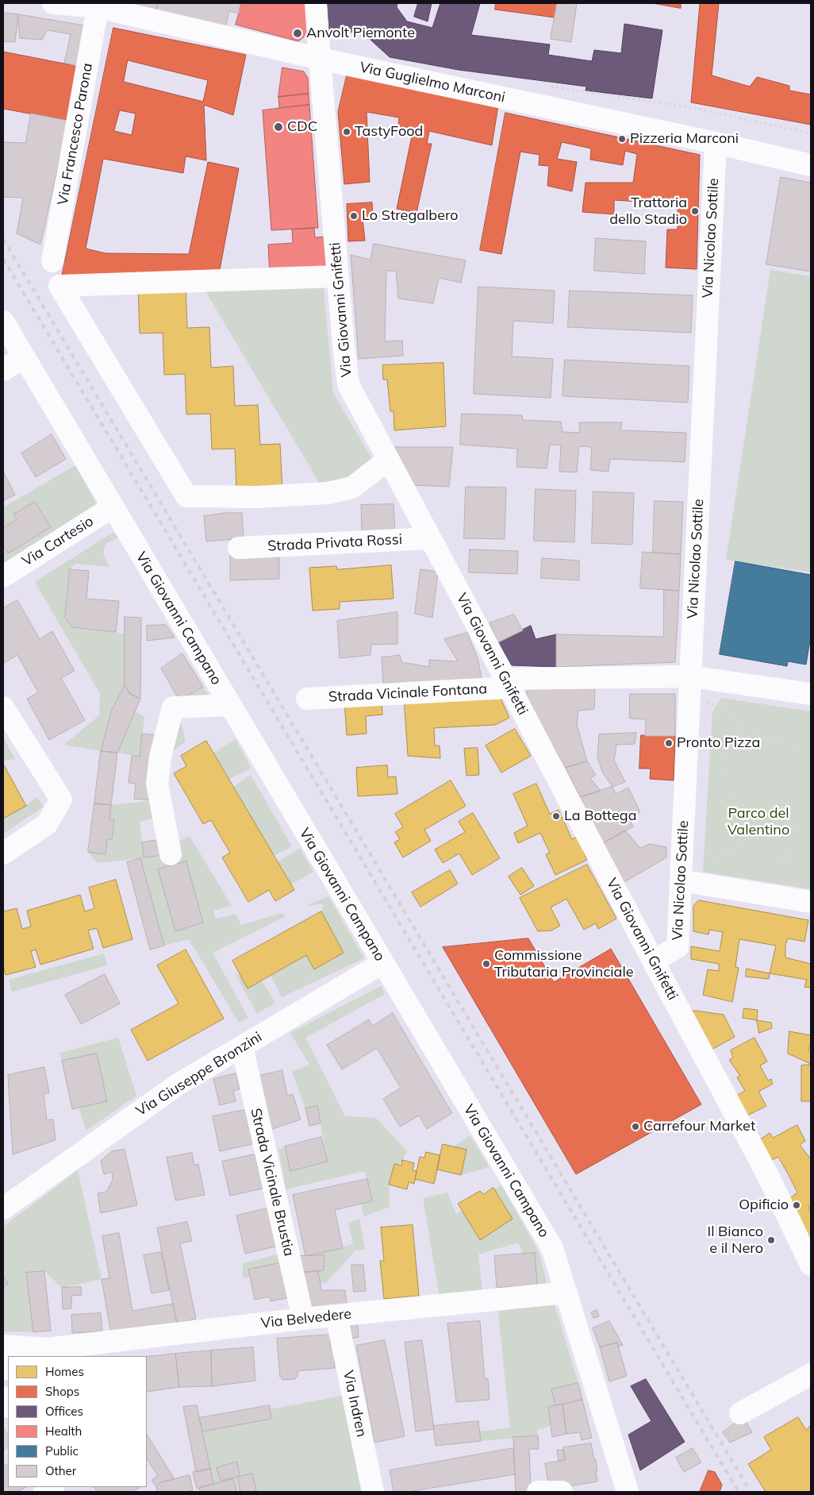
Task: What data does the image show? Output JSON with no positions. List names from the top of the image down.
{
  "streets": {
    "street": [
      "Via Guglielmo Marconi",
      "Via Francesco Parona",
      "Via Nicolao Sottile",
      "Via Giovanni Gnifetti",
      "Via Cartesio",
      "Strada Privata Rossi",
      "Via Giovanni Campano",
      "Strada Vicinale Fontana",
      "Via Giuseppe Bronzini",
      "Strada Vicinale Brustia",
      "Via Belvedere",
      "Via Indren"
    ]
  },
  "crossings": [
    ["Via Guglielmo Marconi", "Via Francesco Parona"],
    ["Via Guglielmo Marconi", "Via Nicolao Sottile"],
    ["Via Guglielmo Marconi", "Via Giovanni Gnifetti"],
    ["Via Nicolao Sottile", "Via Giovanni Gnifetti"],
    ["Via Nicolao Sottile", "Strada Vicinale Fontana"],
    ["Via Giovanni Gnifetti", "Strada Privata Rossi"],
    ["Via Giovanni Gnifetti", "Strada Vicinale Fontana"],
    ["Via Cartesio", "Via Giovanni Campano"],
    ["Via Giovanni Campano", "Via Giuseppe Bronzini"],
    ["Via Giovanni Campano", "Via Belvedere"],
    ["Via Giuseppe Bronzini", "Strada Vicinale Brustia"],
    ["Strada Vicinale Brustia", "Via Belvedere"],
    ["Via Belvedere", "Via Indren"]
  ],
  "parks": ["Parco del Valentino"],
  "places": [
    "Anvolt Piemonte",
    "CDC",
    "TastyFood",
    "Pizzeria Marconi",
    "Trattoria dello Stadio",
    "Lo Stregalbero",
    "Pronto Pizza",
    "La Bottega",
    "Commissione Tributaria Provinciale",
    "Carrefour Market",
    "Opificio",
    "Il Bianco e il Nero"
  ],
  "legend": [
    "Homes",
    "Shops",
    "Offices",
    "Health",
    "Public",
    "Other"
  ]
}
